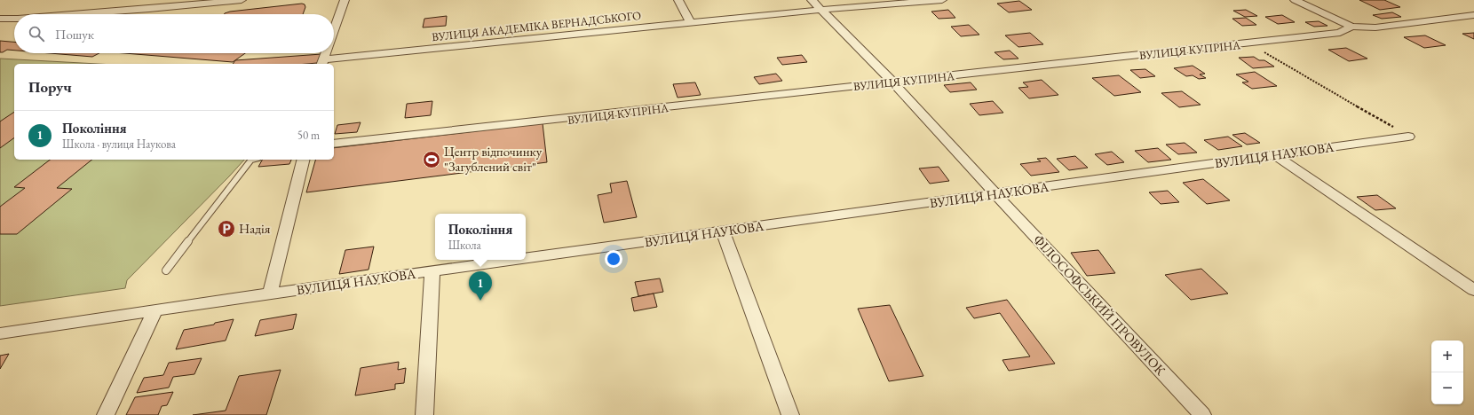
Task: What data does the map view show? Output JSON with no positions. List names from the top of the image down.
{
  "streets": {
    "street": [
      "ВУЛИЦЯ АКАДЕМІКА ВЕРНАДСЬКОГО",
      "ВУЛИЦЯ КУПРІНА",
      "ВУЛИЦЯ НАУКОВА",
      "ФІЛОСОФСЬКИЙ ПРОВУЛОК"
    ]
  },
  "crossings": [
    ["ВУЛИЦЯ АКАДЕМІКА ВЕРНАДСЬКОГО", "ФІЛОСОФСЬКИЙ ПРОВУЛОК"],
    ["ВУЛИЦЯ КУПРІНА", "ФІЛОСОФСЬКИЙ ПРОВУЛОК"],
    ["ВУЛИЦЯ НАУКОВА", "ФІЛОСОФСЬКИЙ ПРОВУЛОК"]
  ],
  "places": {
    "sports": ["Центр відпочинку \"Загублений світ\""],
    "parking": ["Надія"]
  },
  "page": {
    "search": "Пошук",
    "heading": "Поруч",
    "list": [
      {
        "mark": "1",
        "name": "Покоління",
        "note": "Школа · вулиця Наукова",
        "value": "50 m"
      }
    ],
    "popup": ["Покоління", "Школа"],
    "pins": "1",
    "map_buttons": ["+", "−"]
  }
}
